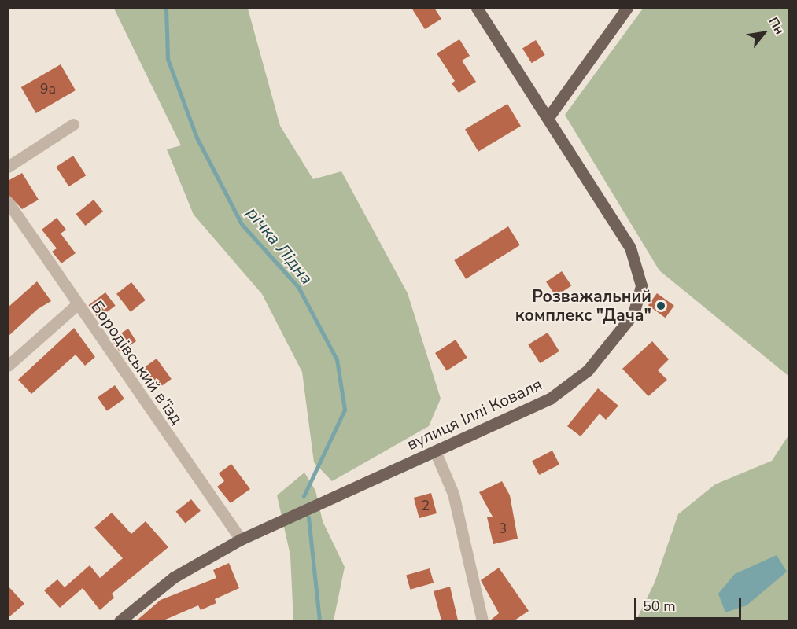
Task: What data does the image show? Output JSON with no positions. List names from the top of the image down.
{
  "streets": {
    "main road": ["вулиця Іллі Коваля"],
    "street": ["Бородівський в’їзд"]
  },
  "crossings": [
    ["Бородівський в’їзд", "вулиця Іллі Коваля"]
  ],
  "water": ["річка Лідна"],
  "places": ["Розважальний комплекс \"Дача\""],
  "house_numbers": ["9а", "2", "3"],
  "scale_bar": "50 m",
  "north": "top right"
}
